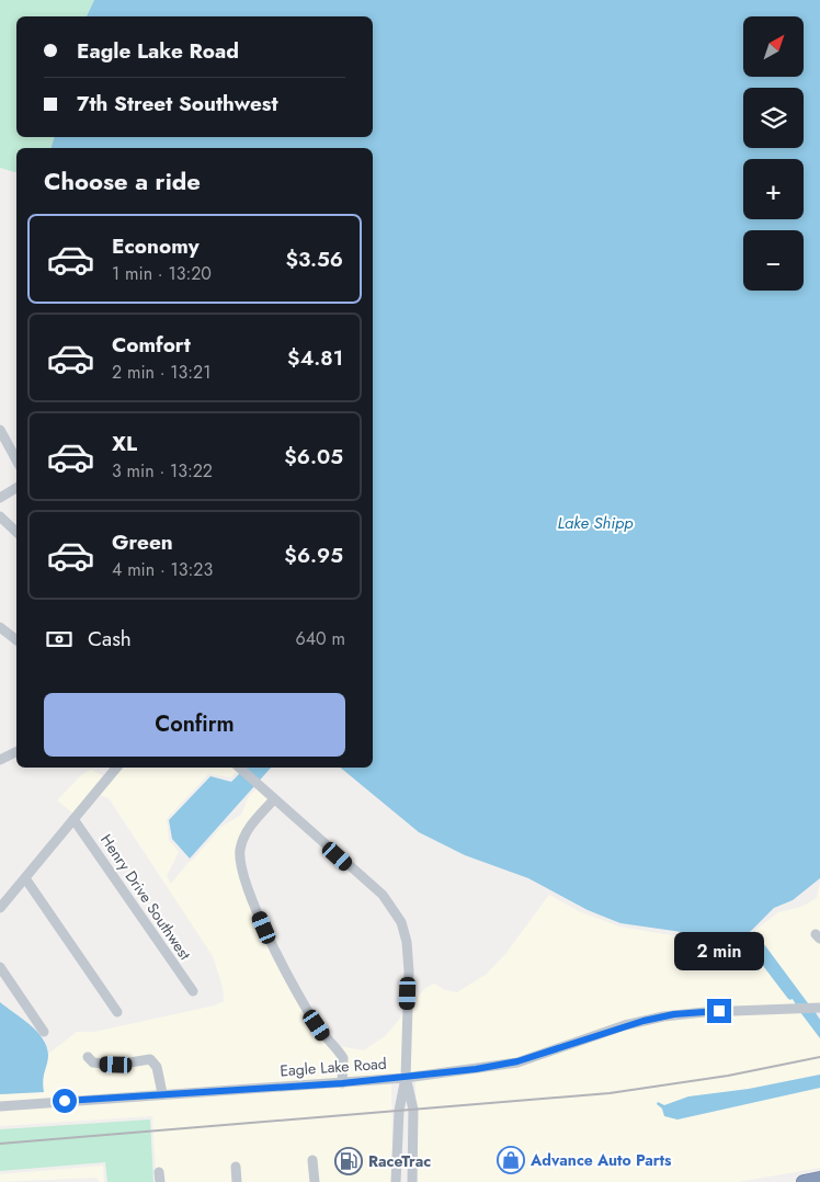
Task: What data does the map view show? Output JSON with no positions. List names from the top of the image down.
{
  "streets": {
    "street": ["Henry Drive Southwest", "Eagle Lake Road"]
  },
  "water": ["Lake Shipp"],
  "places": {
    "shop": ["Advance Auto Parts"],
    "fuel station": ["RaceTrac"]
  },
  "north": "top right",
  "page": {
    "map_buttons": ["+", "−"],
    "banner": ["Eagle Lake Road", "7th Street Southwest"],
    "heading": "Choose a ride",
    "list": [
      {
        "name": "Economy",
        "note": "1 min · 13:20",
        "value": "$3.56"
      },
      {
        "name": "Comfort",
        "note": "2 min · 13:21",
        "value": "$4.81"
      },
      {
        "name": "XL",
        "note": "3 min · 13:22",
        "value": "$6.05"
      },
      {
        "name": "Green",
        "note": "4 min · 13:23",
        "value": "$6.95"
      }
    ],
    "pay": ["Cash", "640 m"],
    "buttons": "Confirm",
    "bubble": "2 min"
  }
}
